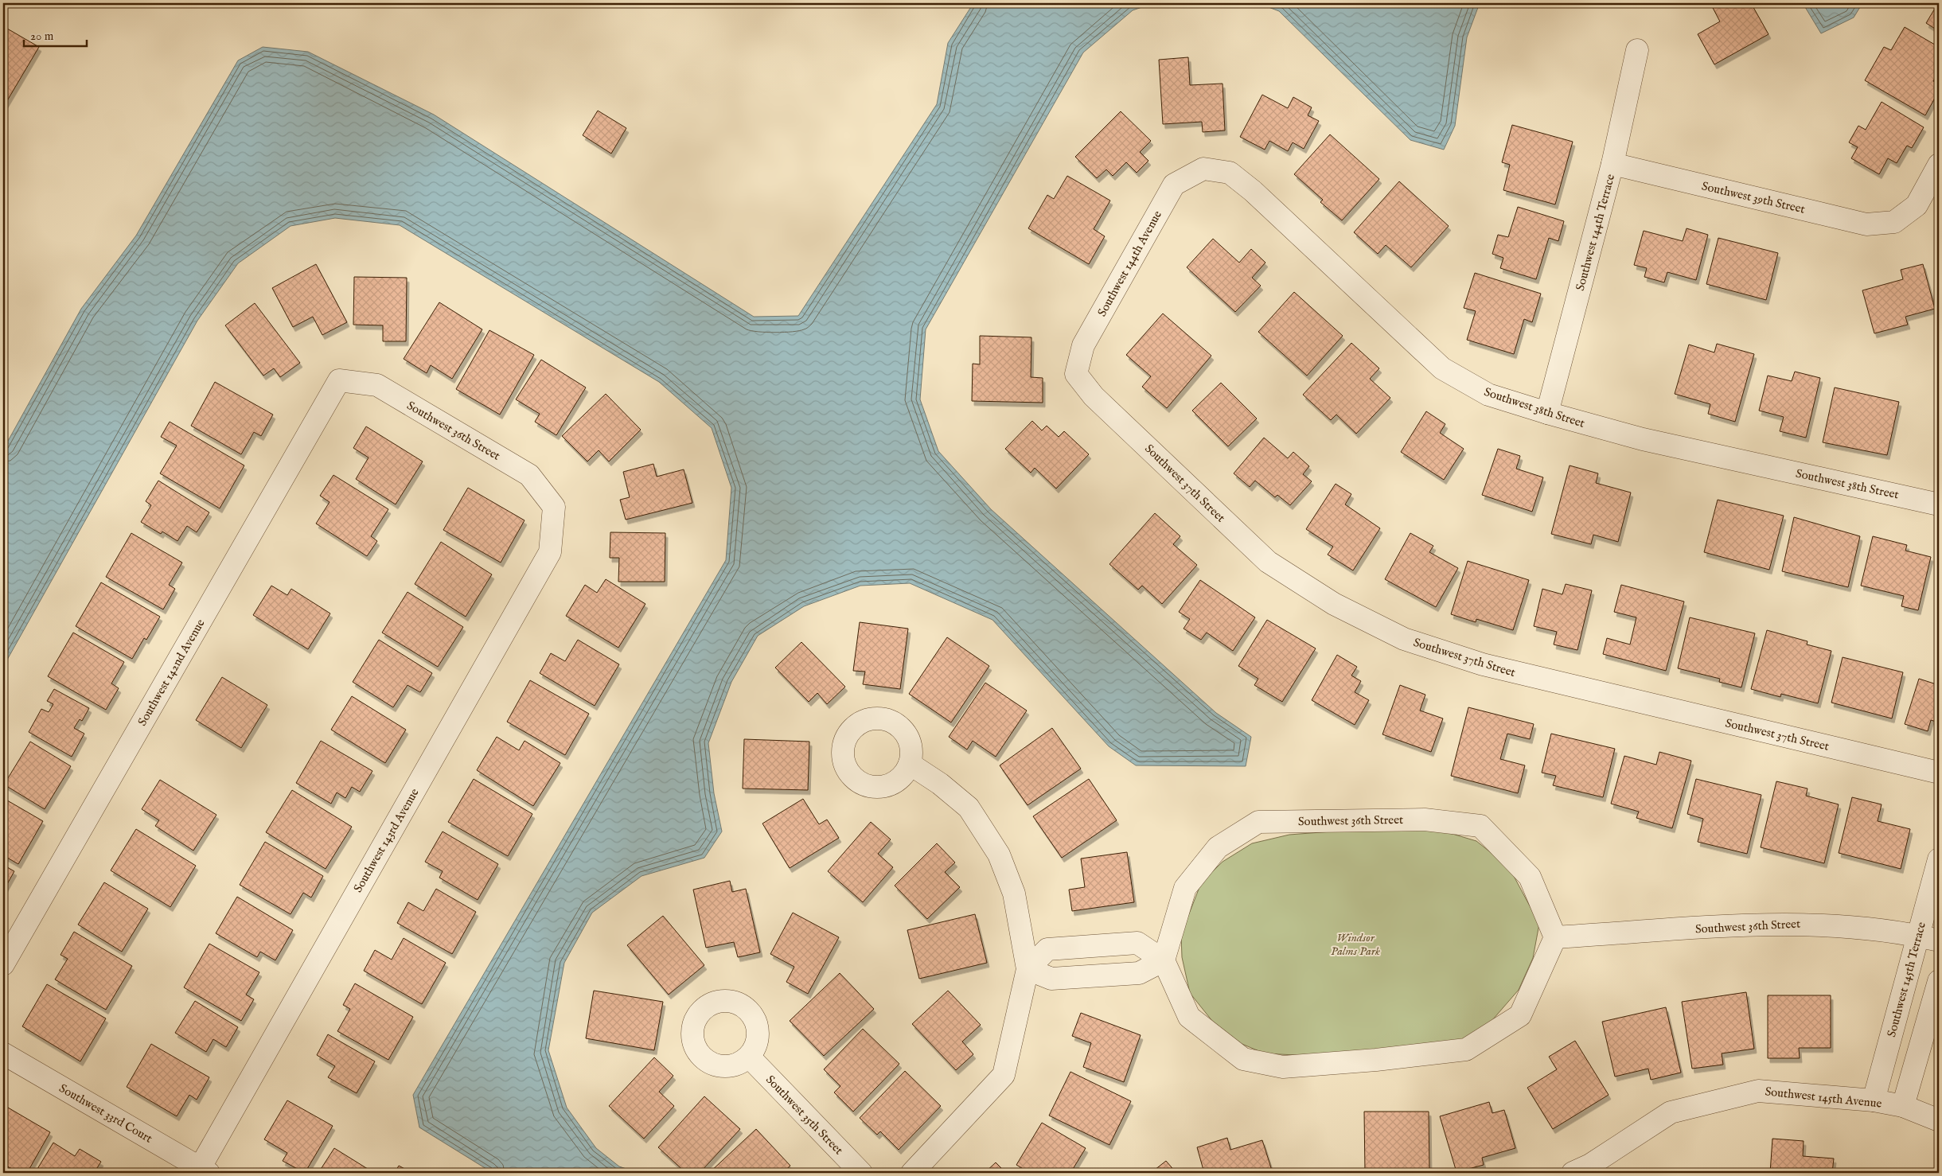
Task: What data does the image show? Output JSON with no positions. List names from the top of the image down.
{
  "streets": {
    "street": [
      "Southwest 39th Street",
      "Southwest 144th Terrace",
      "Southwest 144th Avenue",
      "Southwest 38th Street",
      "Southwest 36th Street",
      "Southwest 37th Street",
      "Southwest 142nd Avenue",
      "Southwest 143rd Avenue",
      "Southwest 145th Terrace",
      "Southwest 145th Avenue",
      "Southwest 33rd Court",
      "Southwest 35th Street"
    ]
  },
  "crossings": [
    ["Southwest 39th Street", "Southwest 144th Terrace"],
    ["Southwest 144th Terrace", "Southwest 38th Street"],
    ["Southwest 144th Avenue", "Southwest 38th Street"],
    ["Southwest 144th Avenue", "Southwest 37th Street"],
    ["Southwest 36th Street", "Southwest 142nd Avenue"],
    ["Southwest 36th Street", "Southwest 143rd Avenue"],
    ["Southwest 36th Street", "Southwest 145th Terrace"],
    ["Southwest 143rd Avenue", "Southwest 33rd Court"],
    ["Southwest 145th Terrace", "Southwest 145th Avenue"]
  ],
  "parks": ["Windsor Palms Park"],
  "scale_bar": "20 m"
}
